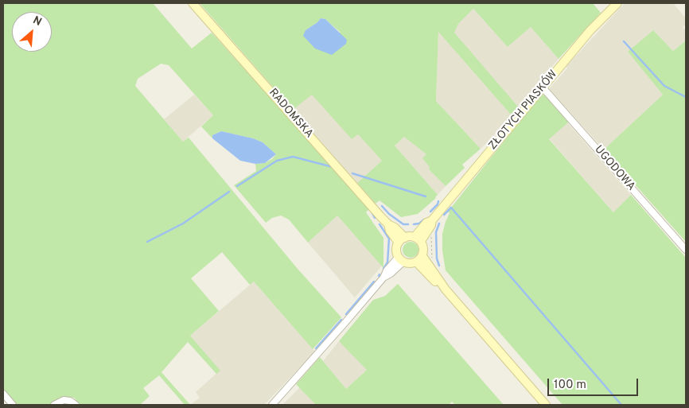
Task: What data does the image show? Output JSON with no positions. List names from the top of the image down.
{
  "streets": {
    "street": ["ZŁOTYCH PIASKÓW", "RADOMSKA", "UGODOWA"]
  },
  "crossings": [
    ["ZŁOTYCH PIASKÓW", "RADOMSKA"],
    ["ZŁOTYCH PIASKÓW", "UGODOWA"]
  ],
  "scale_bar": "100 m",
  "north": "top right"
}
